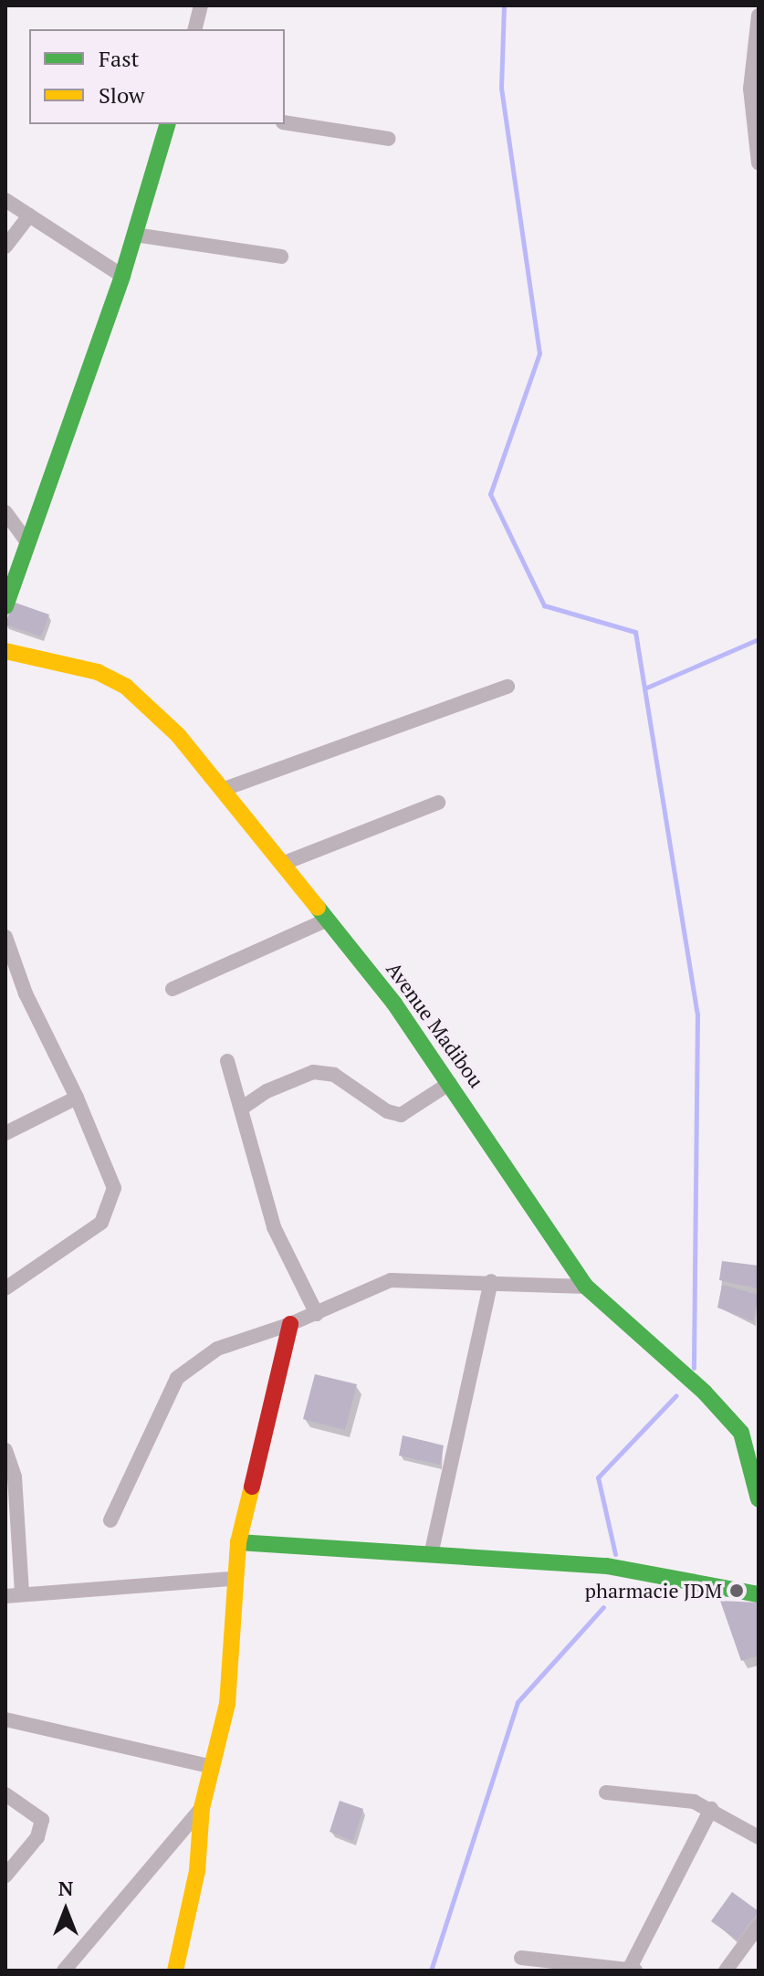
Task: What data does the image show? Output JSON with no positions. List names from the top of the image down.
{
  "streets": {
    "street": ["Avenue Madibou"]
  },
  "places": ["pharmacie JDM"],
  "legend": ["Fast", "Slow"],
  "north": "top"
}
